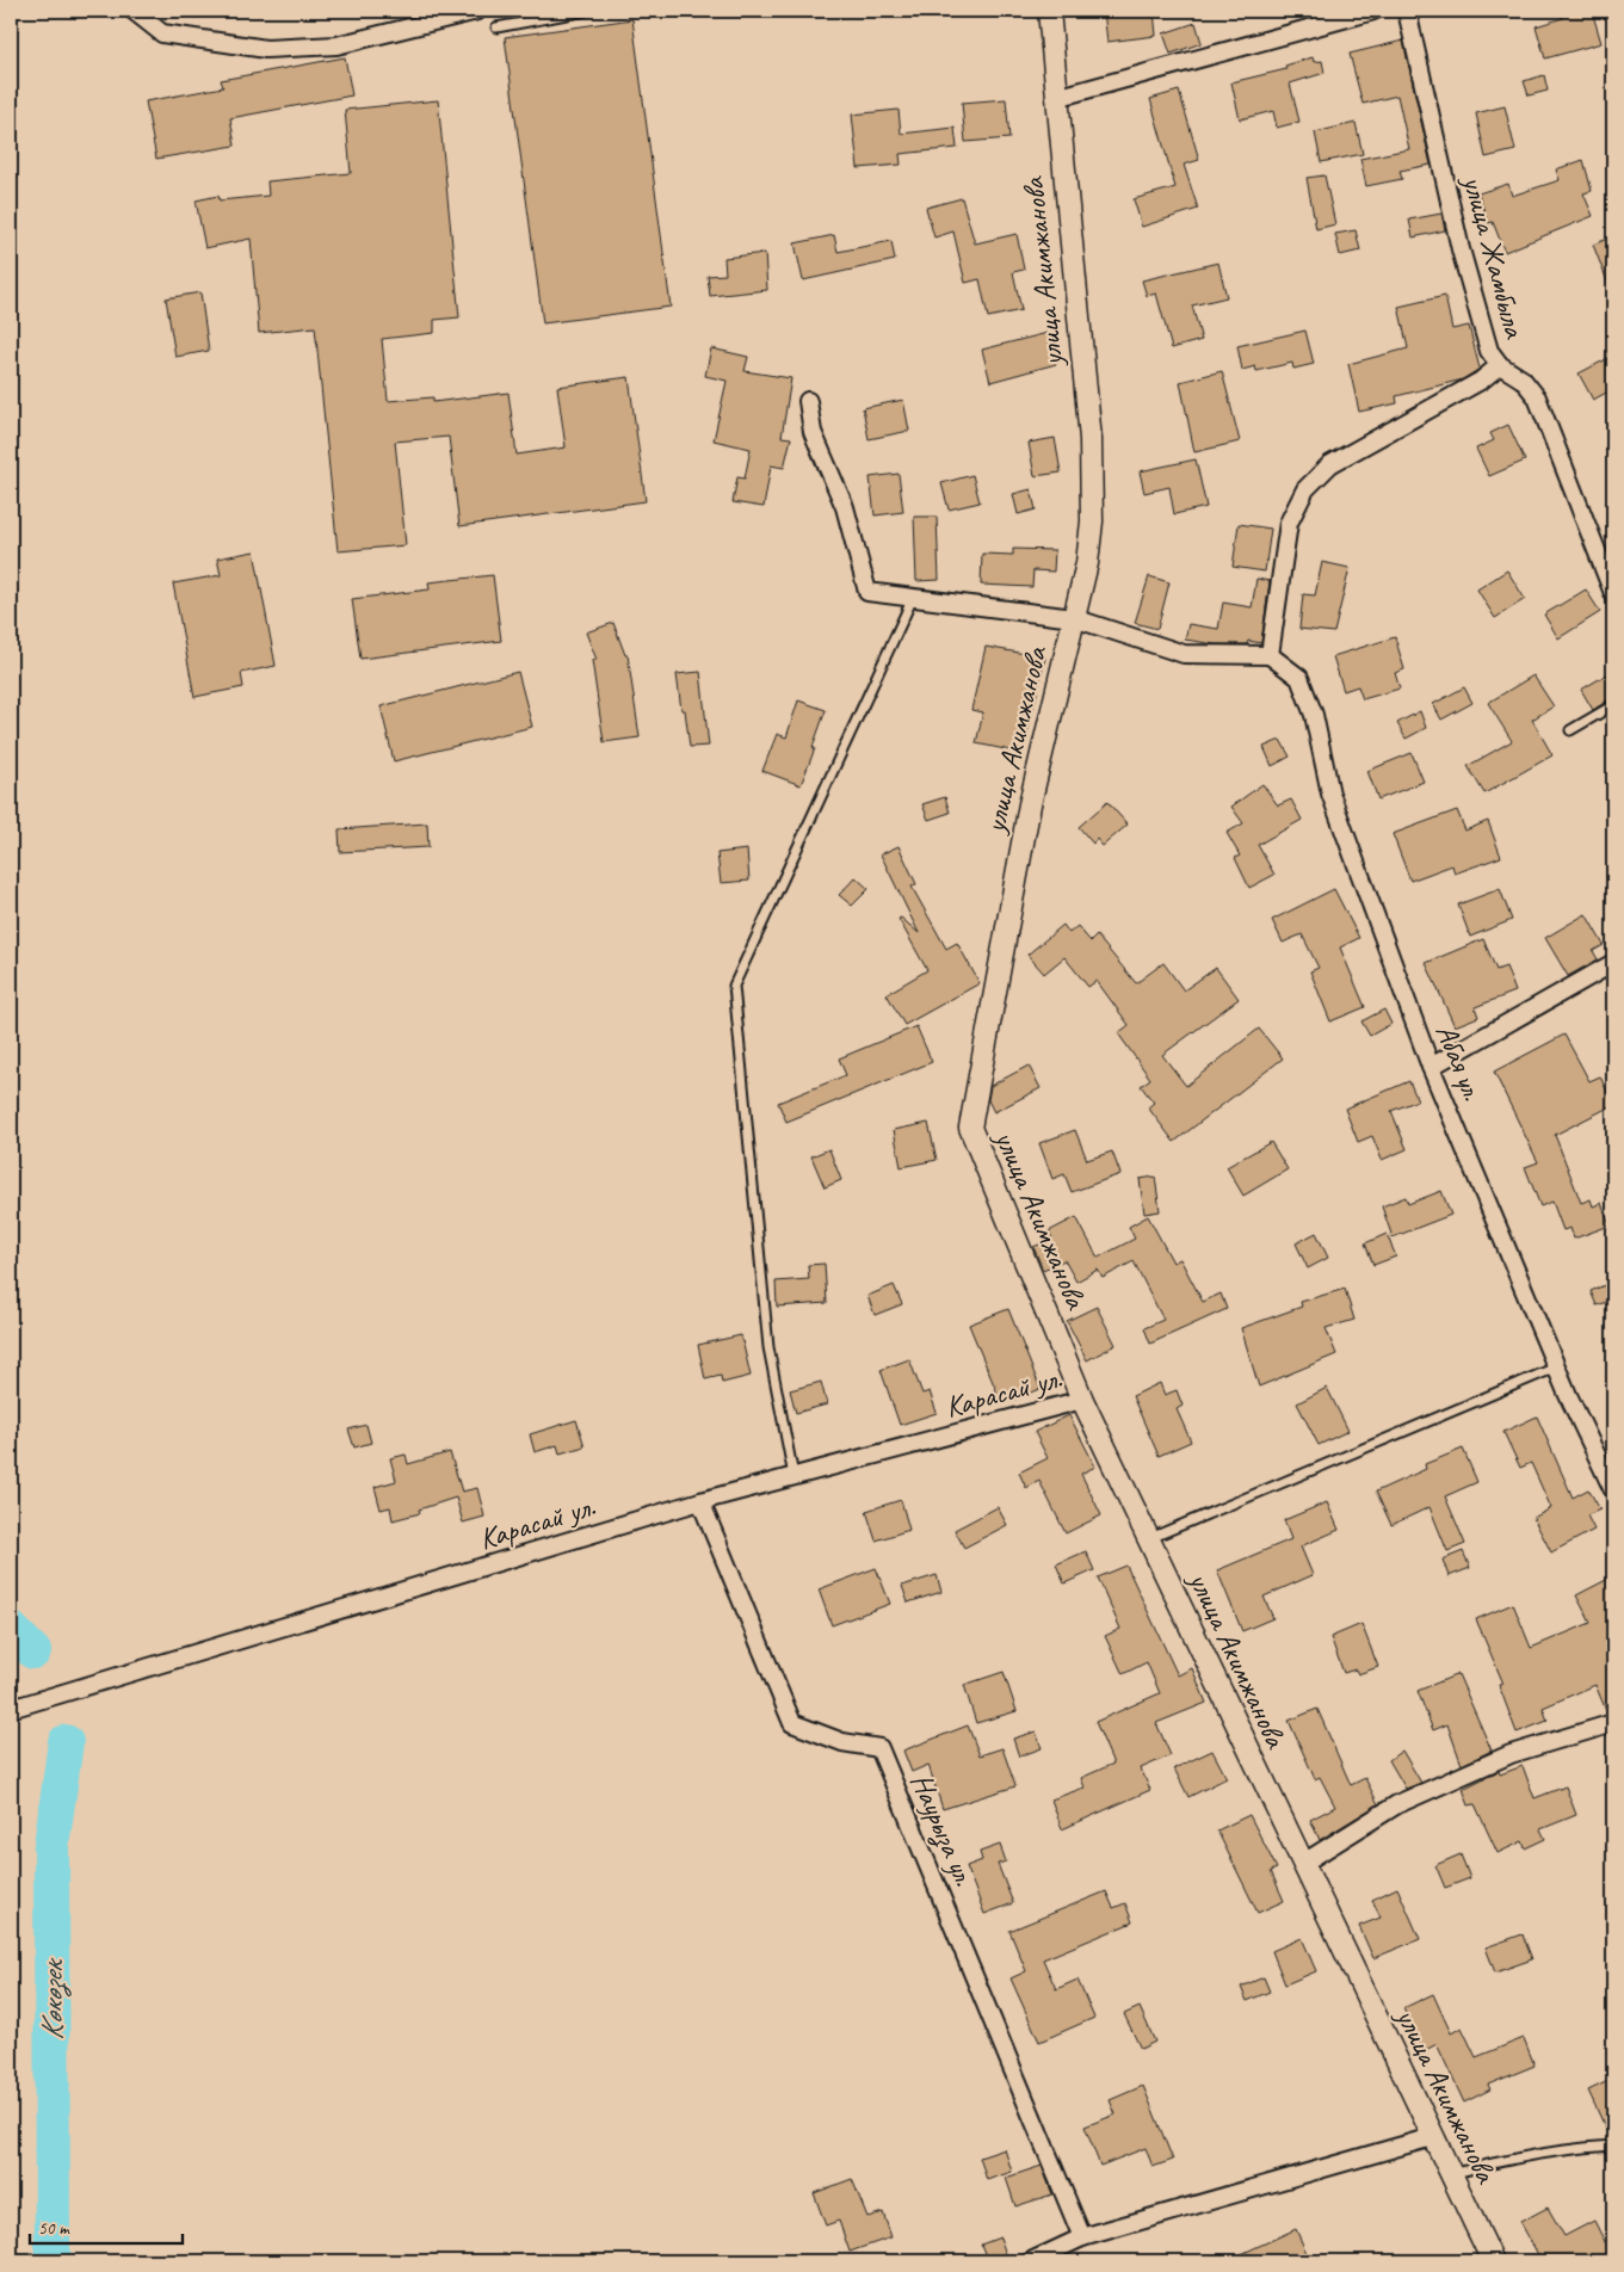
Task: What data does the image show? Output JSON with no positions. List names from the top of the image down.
{
  "streets": {
    "street": [
      "улица Жамбыла",
      "улица Акимжанова",
      "Абая ул.",
      "Карасай ул.",
      "Наурыза ул."
    ]
  },
  "crossings": [
    ["улица Акимжанова", "Карасай ул."],
    ["Карасай ул.", "Наурыза ул."]
  ],
  "water": ["Көкөзек"],
  "scale_bar": "50 m"
}
